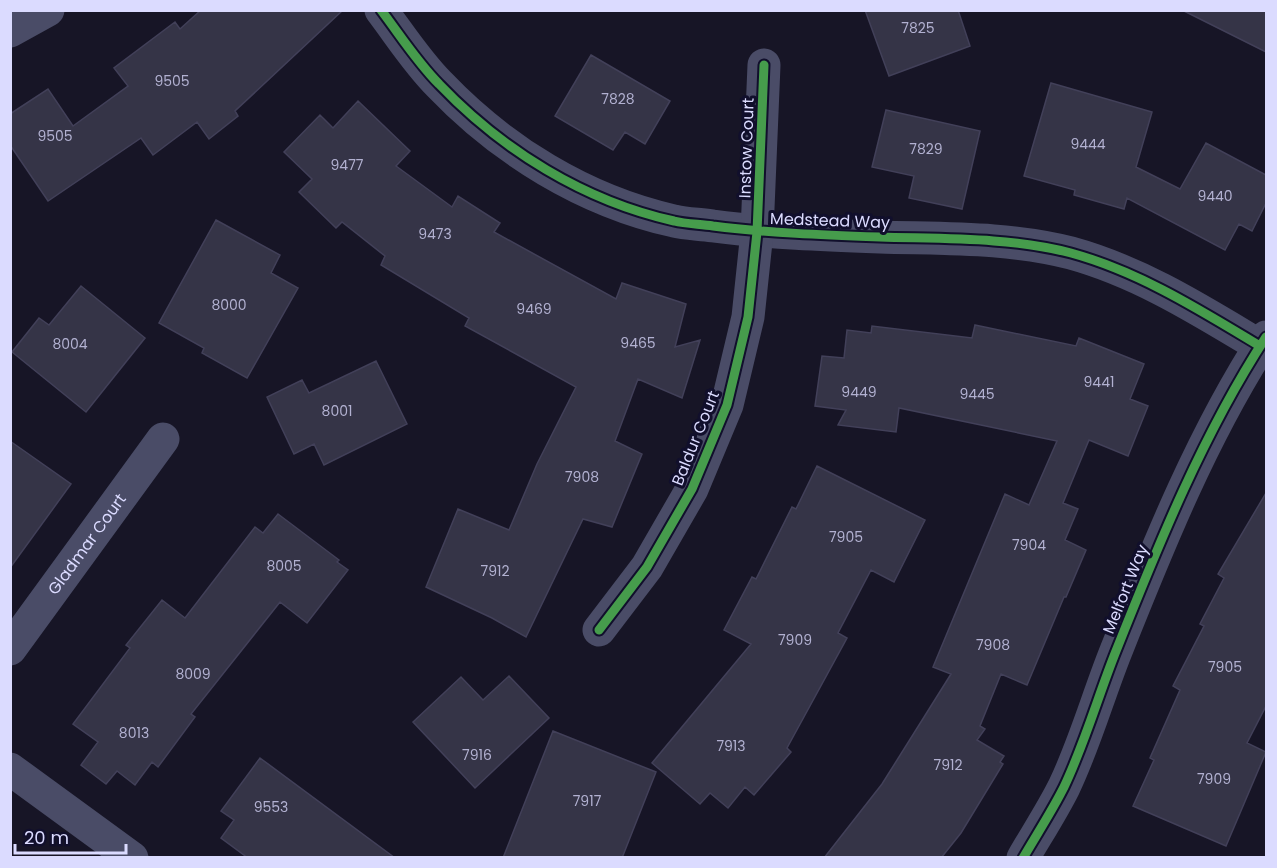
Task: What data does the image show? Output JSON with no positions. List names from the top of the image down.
{
  "streets": {
    "street": [
      "Instow Court",
      "Medstead Way",
      "Baldur Court",
      "Gladmar Court",
      "Melfort Way"
    ]
  },
  "crossings": [
    ["Instow Court", "Medstead Way"],
    ["Instow Court", "Baldur Court"],
    ["Medstead Way", "Baldur Court"],
    ["Medstead Way", "Melfort Way"]
  ],
  "house_numbers": [
    "7825",
    "9505",
    "7828",
    "9505",
    "9444",
    "7829",
    "9477",
    "9440",
    "9473",
    "8000",
    "9469",
    "9465",
    "8004",
    "9441",
    "9449",
    "9445",
    "8001",
    "7908",
    "7905",
    "7904",
    "8005",
    "7912",
    "7909",
    "7908",
    "7905",
    "8009",
    "8013",
    "7913",
    "7916",
    "7912",
    "7909",
    "7917",
    "9553"
  ],
  "scale_bar": "20 m"
}
